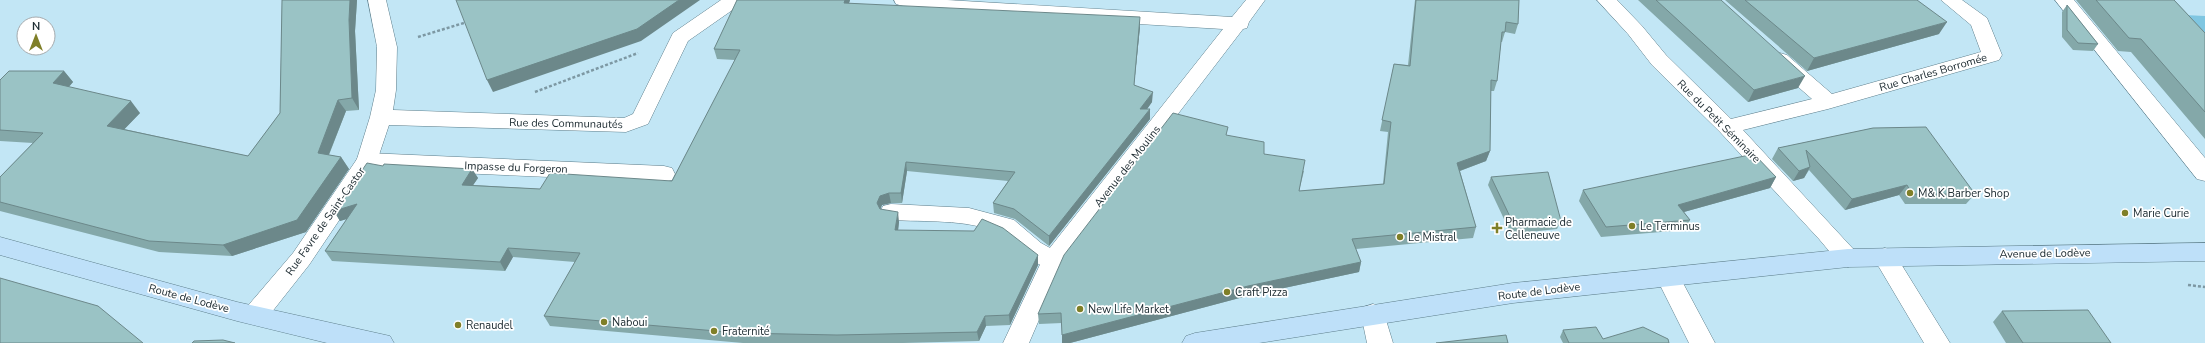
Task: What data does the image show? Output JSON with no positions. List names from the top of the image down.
{
  "streets": {
    "street": [
      "Rue Charles Borromée",
      "Rue du Petit Séminaire",
      "Rue des Communautés",
      "Avenue des Moulins",
      "Impasse du Forgeron",
      "Rue Favre de Saint-Castor",
      "Avenue de Lodève",
      "Route de Lodève"
    ]
  },
  "crossings": [
    ["Rue Charles Borromée", "Rue du Petit Séminaire"],
    ["Rue du Petit Séminaire", "Route de Lodève"],
    ["Rue des Communautés", "Rue Favre de Saint-Castor"],
    ["Impasse du Forgeron", "Rue Favre de Saint-Castor"],
    ["Rue Favre de Saint-Castor", "Route de Lodève"],
    ["Avenue de Lodève", "Route de Lodève"]
  ],
  "places": {
    "other": [
      "M& K Barber Shop",
      "Marie Curie",
      "Le Terminus",
      "Le Mistral",
      "Craft Pizza",
      "New Life Market",
      "Naboui",
      "Renaudel",
      "Fraternité"
    ],
    "health": ["Pharmacie de Celleneuve"]
  },
  "north": "top"
}
